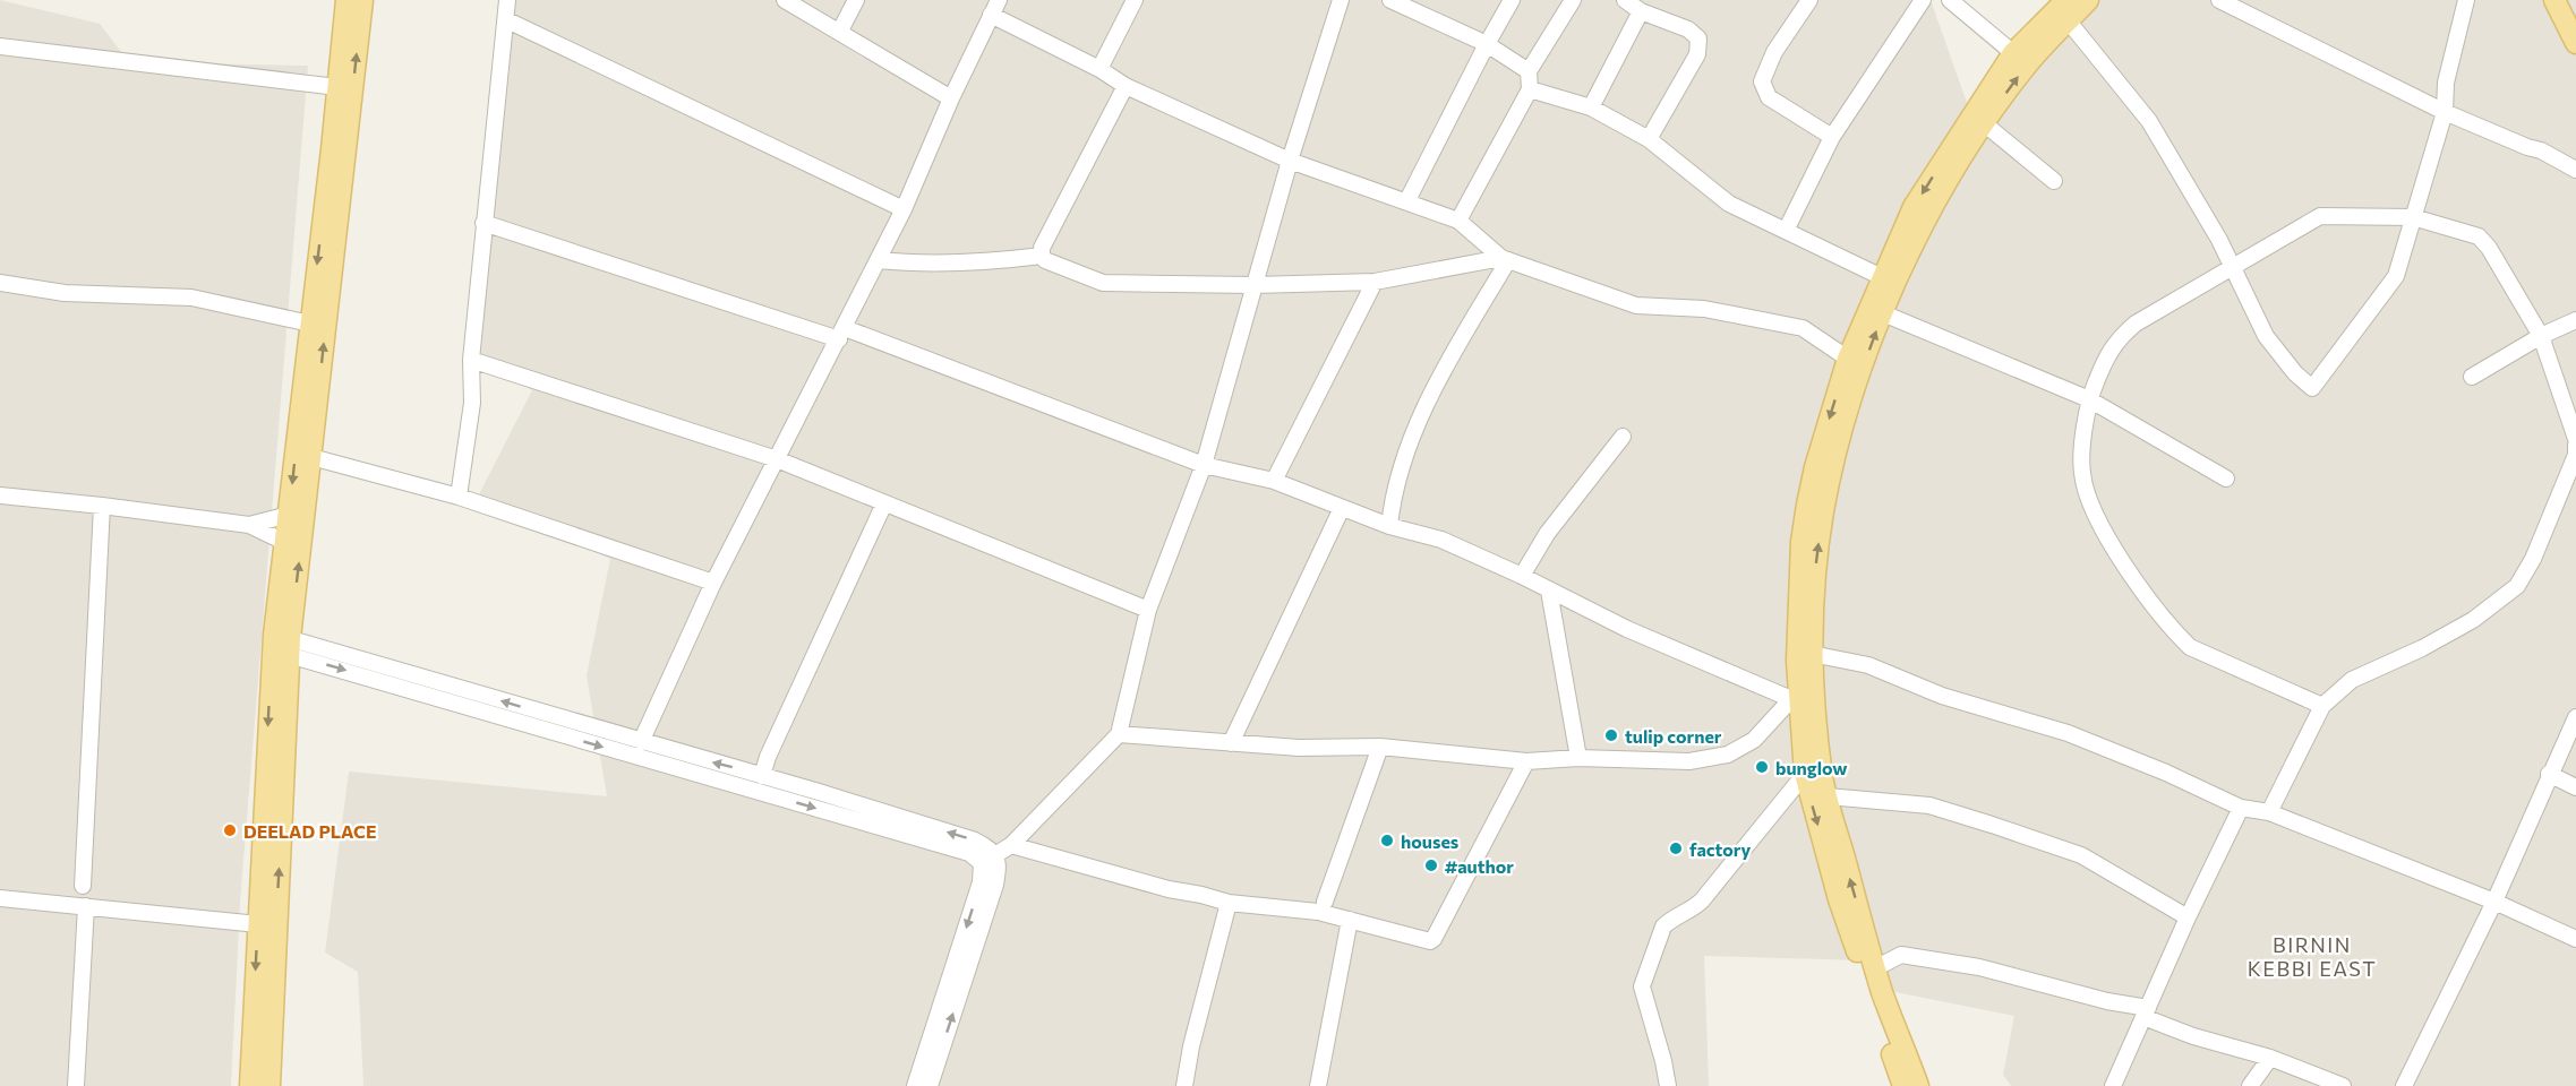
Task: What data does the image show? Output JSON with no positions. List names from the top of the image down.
{
  "districts": ["BIRNIN KEBBI EAST"],
  "places": [
    "tulip corner",
    "bunglow",
    "DEELAD PLACE",
    "houses",
    "factory",
    "#author"
  ]
}
